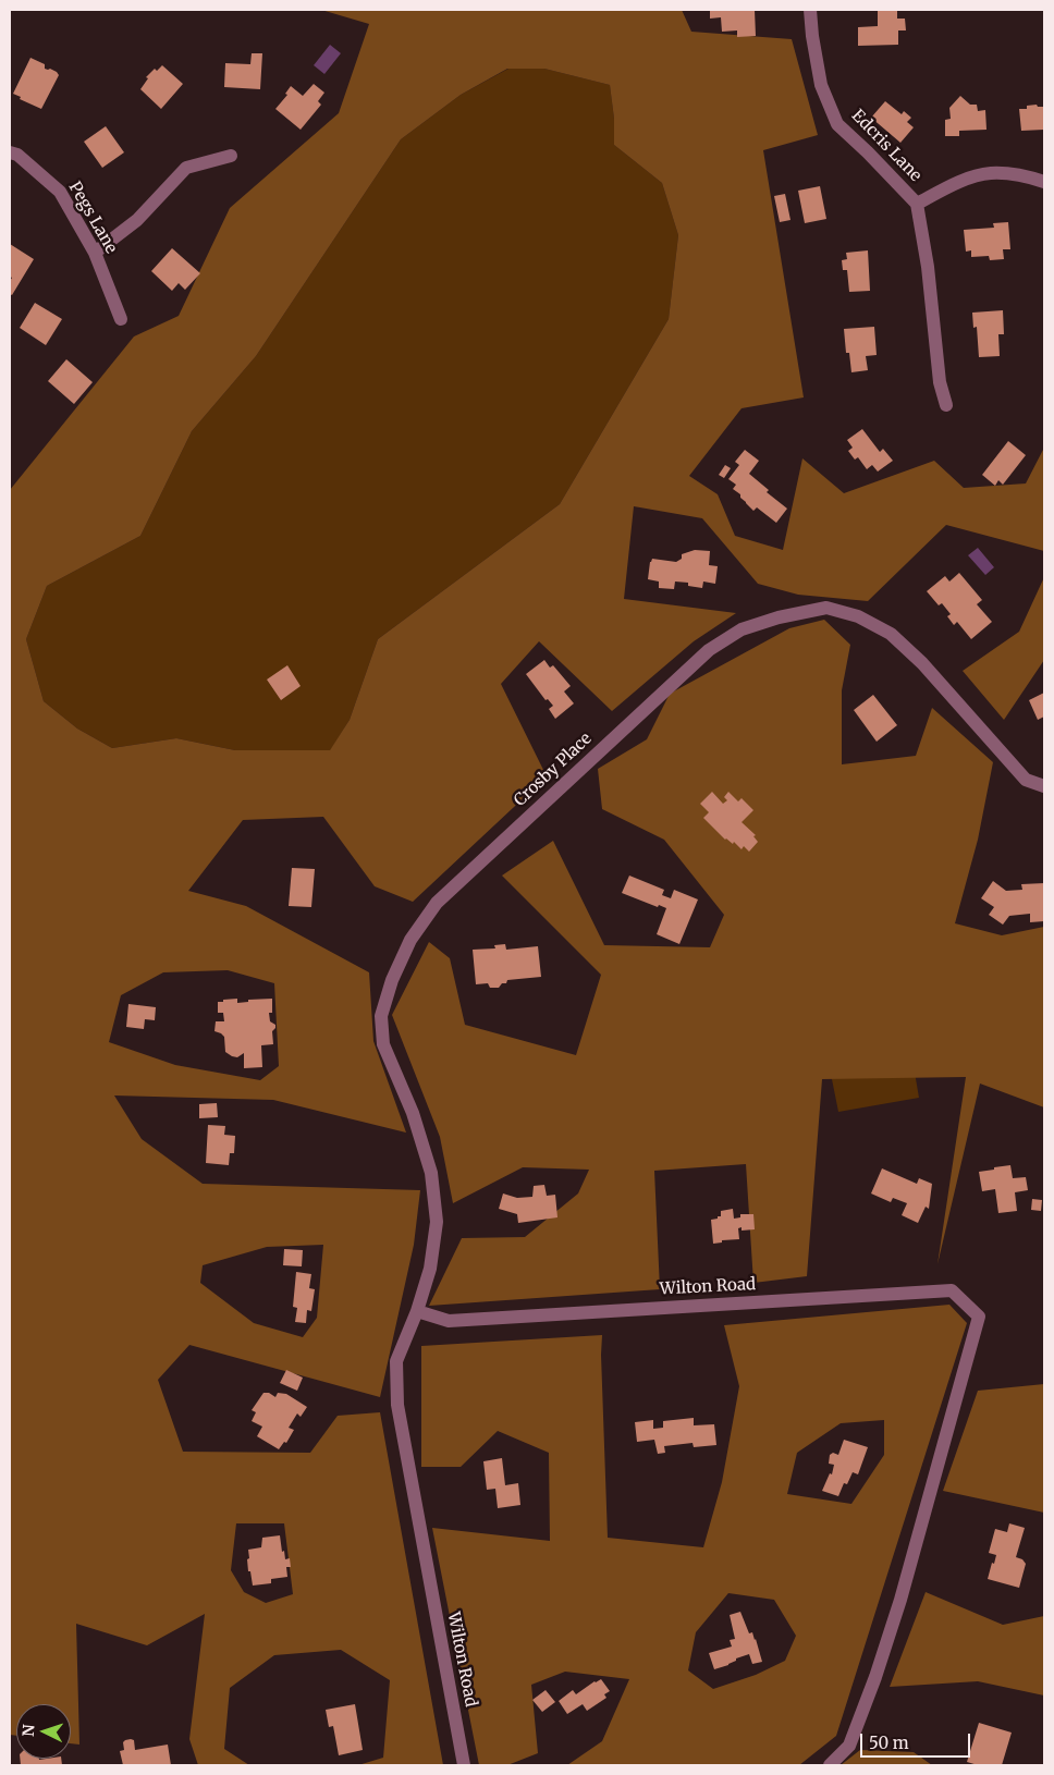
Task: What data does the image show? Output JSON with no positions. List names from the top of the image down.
{
  "streets": {
    "street": [
      "Edcris Lane",
      "Pegs Lane",
      "Crosby Place",
      "Wilton Road"
    ]
  },
  "crossings": [
    ["Crosby Place", "Wilton Road"]
  ],
  "scale_bar": "50 m",
  "north": "left"
}
